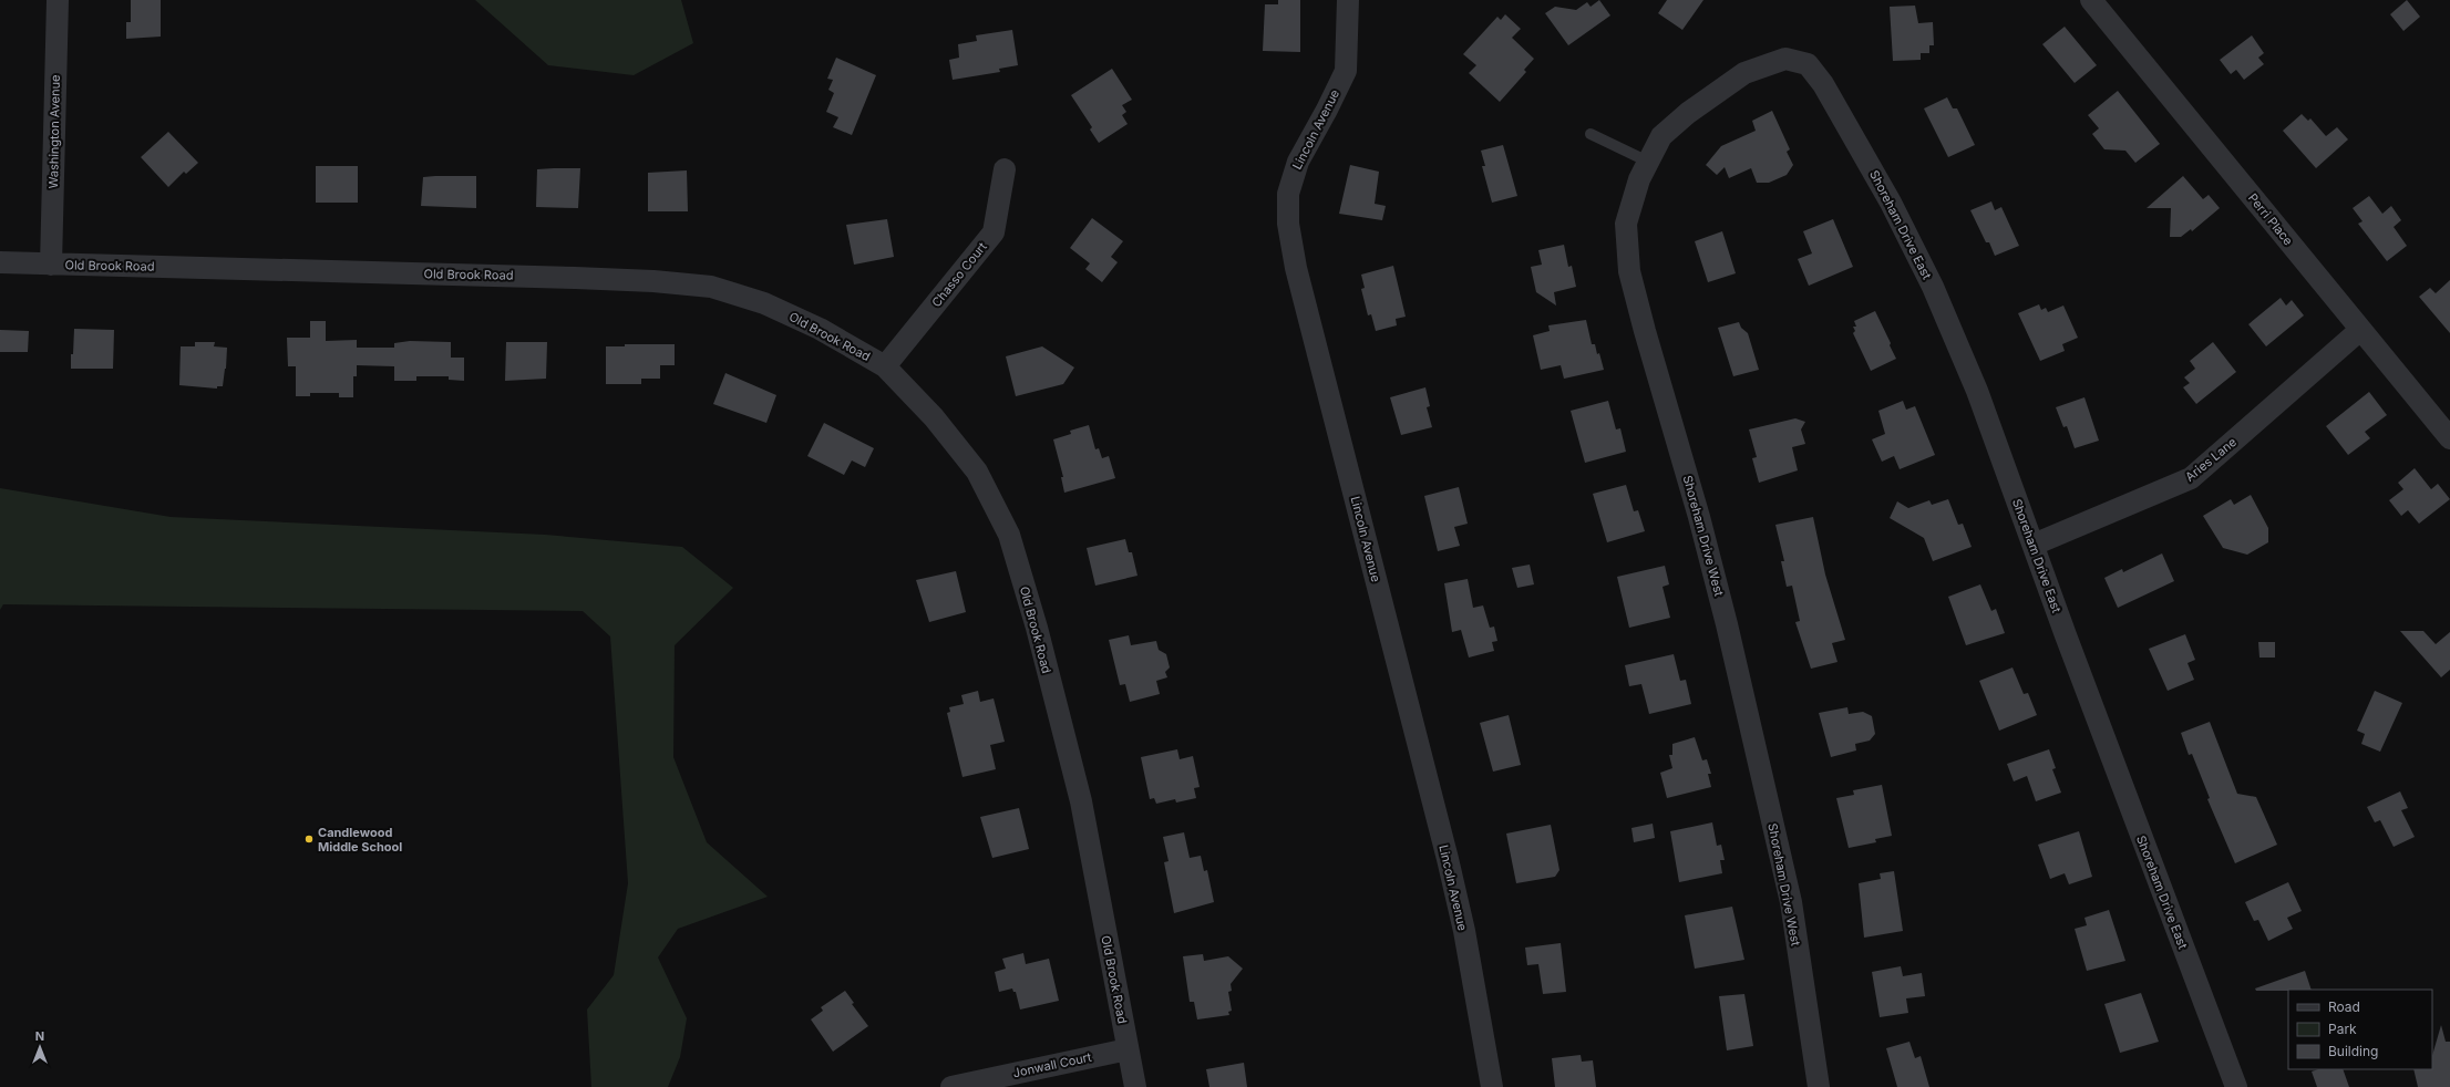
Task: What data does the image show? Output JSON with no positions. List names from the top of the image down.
{
  "streets": {
    "street": [
      "Lincoln Avenue",
      "Washington Avenue",
      "Perri Place",
      "Shoreham Drive East",
      "Old Brook Road",
      "Chasso Court",
      "Aries Lane",
      "Shoreham Drive West",
      "Jonwall Court"
    ]
  },
  "crossings": [
    ["Washington Avenue", "Old Brook Road"],
    ["Perri Place", "Aries Lane"],
    ["Shoreham Drive East", "Aries Lane"],
    ["Shoreham Drive East", "Shoreham Drive West"],
    ["Old Brook Road", "Chasso Court"],
    ["Old Brook Road", "Jonwall Court"]
  ],
  "places": ["Candlewood Middle School"],
  "legend": ["Road", "Park", "Building"],
  "north": "top"
}
